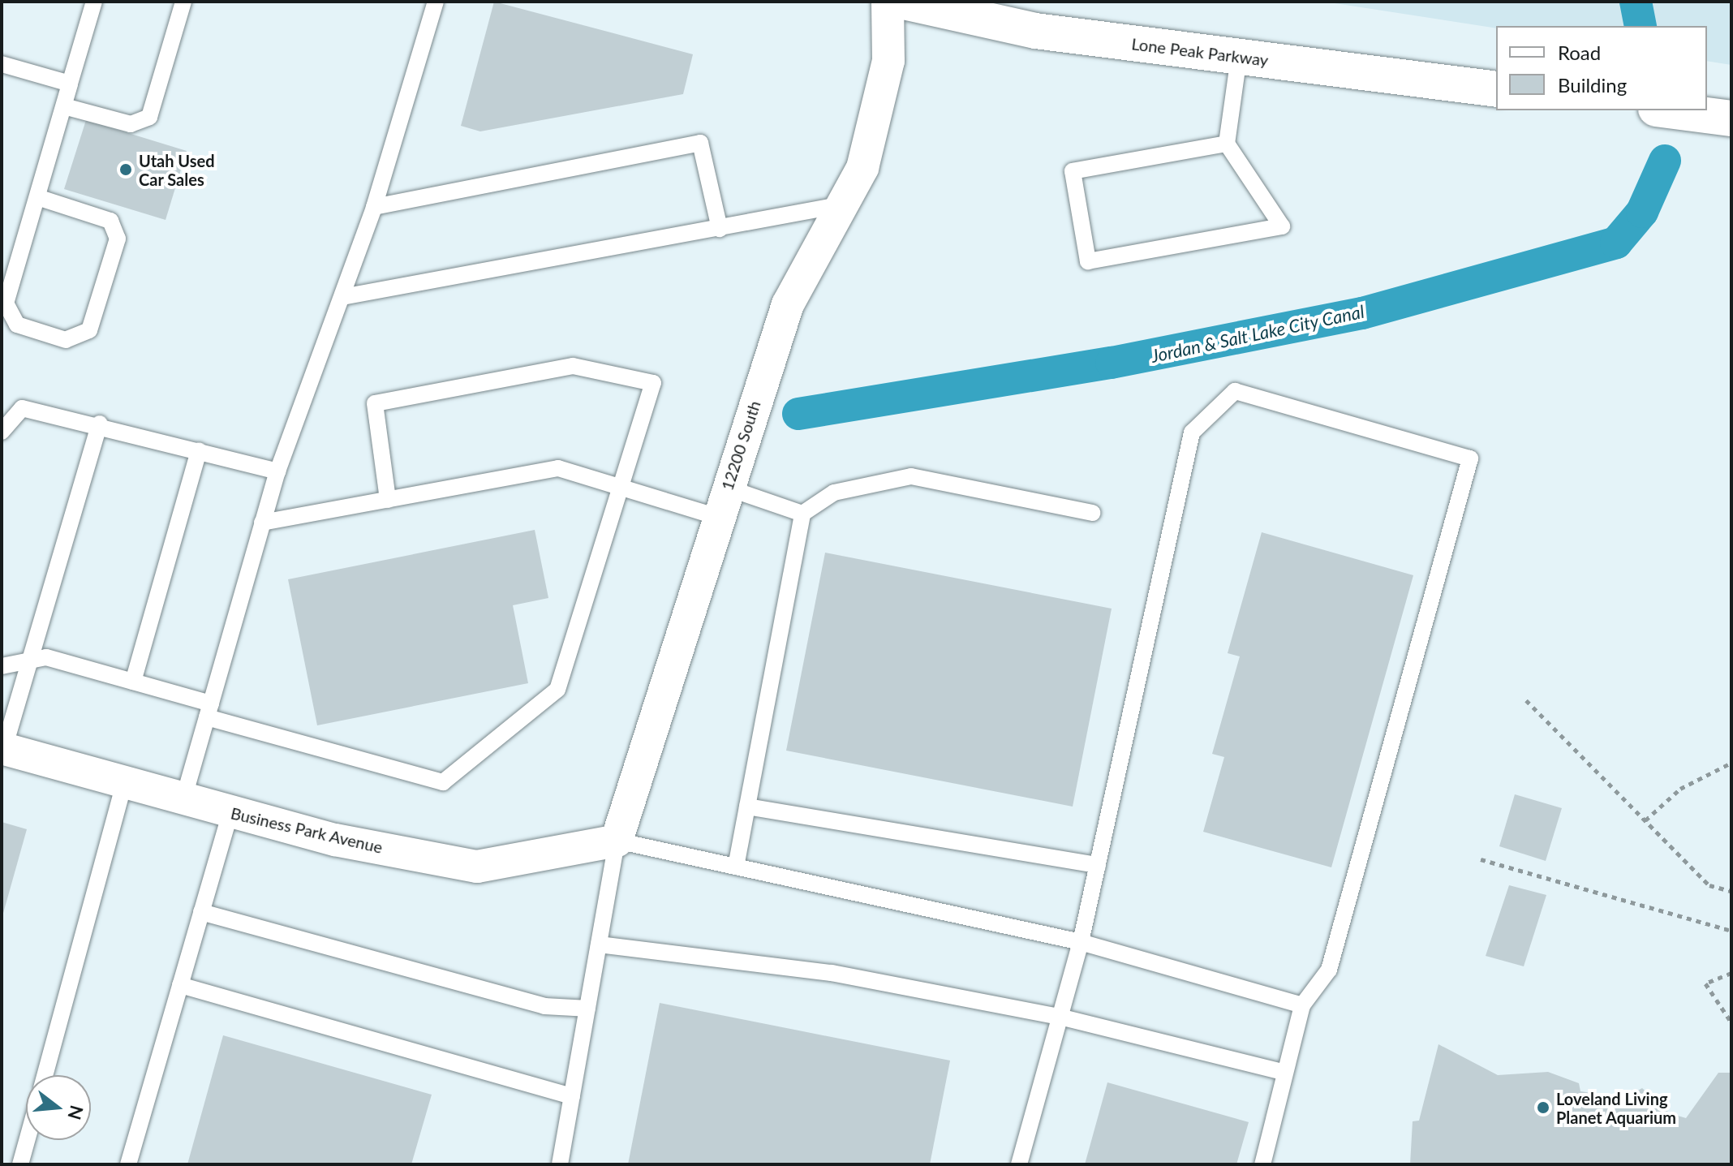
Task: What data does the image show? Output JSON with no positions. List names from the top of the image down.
{
  "streets": {
    "main road": ["Lone Peak Parkway"],
    "street": ["12200 South", "Business Park Avenue"]
  },
  "crossings": [
    ["Lone Peak Parkway", "12200 South"],
    ["12200 South", "Business Park Avenue"]
  ],
  "water": ["Jordan & Salt Lake City Canal"],
  "places": ["Utah Used Car Sales", "Loveland Living Planet Aquarium"],
  "legend": ["Road", "Building"],
  "north": "right"
}
